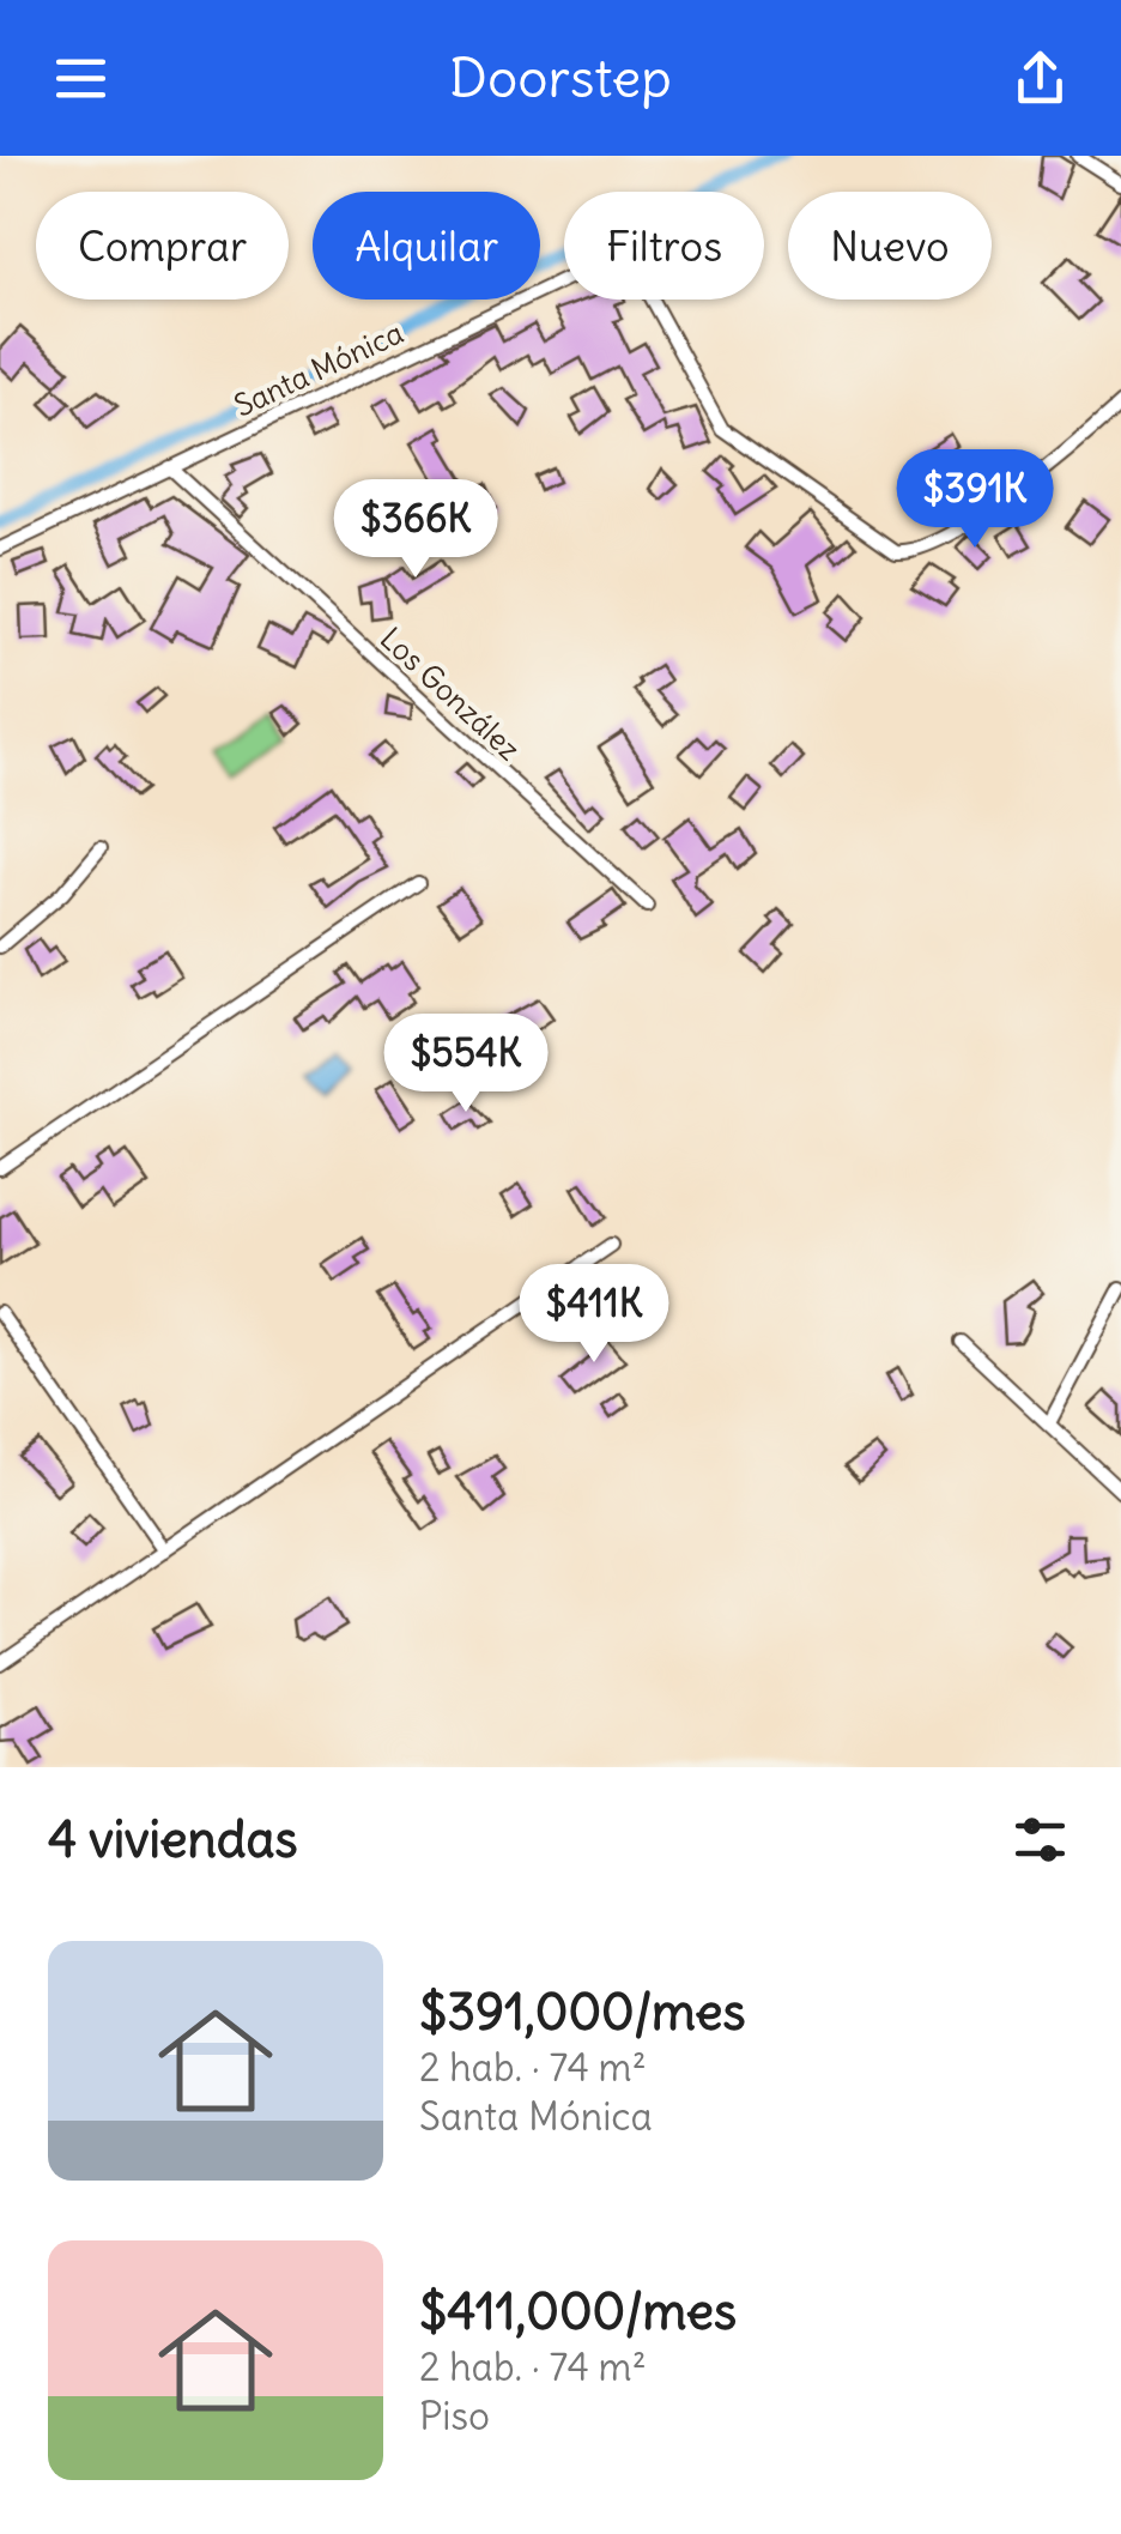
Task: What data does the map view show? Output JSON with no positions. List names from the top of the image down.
{
  "streets": {
    "street": ["Santa Mónica", "Los González"]
  },
  "crossings": [
    ["Santa Mónica", "Los González"]
  ],
  "page": {
    "header": "Doorstep",
    "chip": [
      "Comprar",
      "Alquilar",
      "Filtros",
      "Nuevo"
    ],
    "price": [
      "$391K",
      "$366K",
      "$554K",
      "$411K"
    ],
    "heading": "4 viviendas",
    "list": [
      {
        "name": "$391,000/mes",
        "note": "2 hab. · 74 m² · Santa Mónica"
      },
      {
        "name": "$411,000/mes",
        "note": "2 hab. · 74 m² · Piso"
      }
    ]
  }
}
